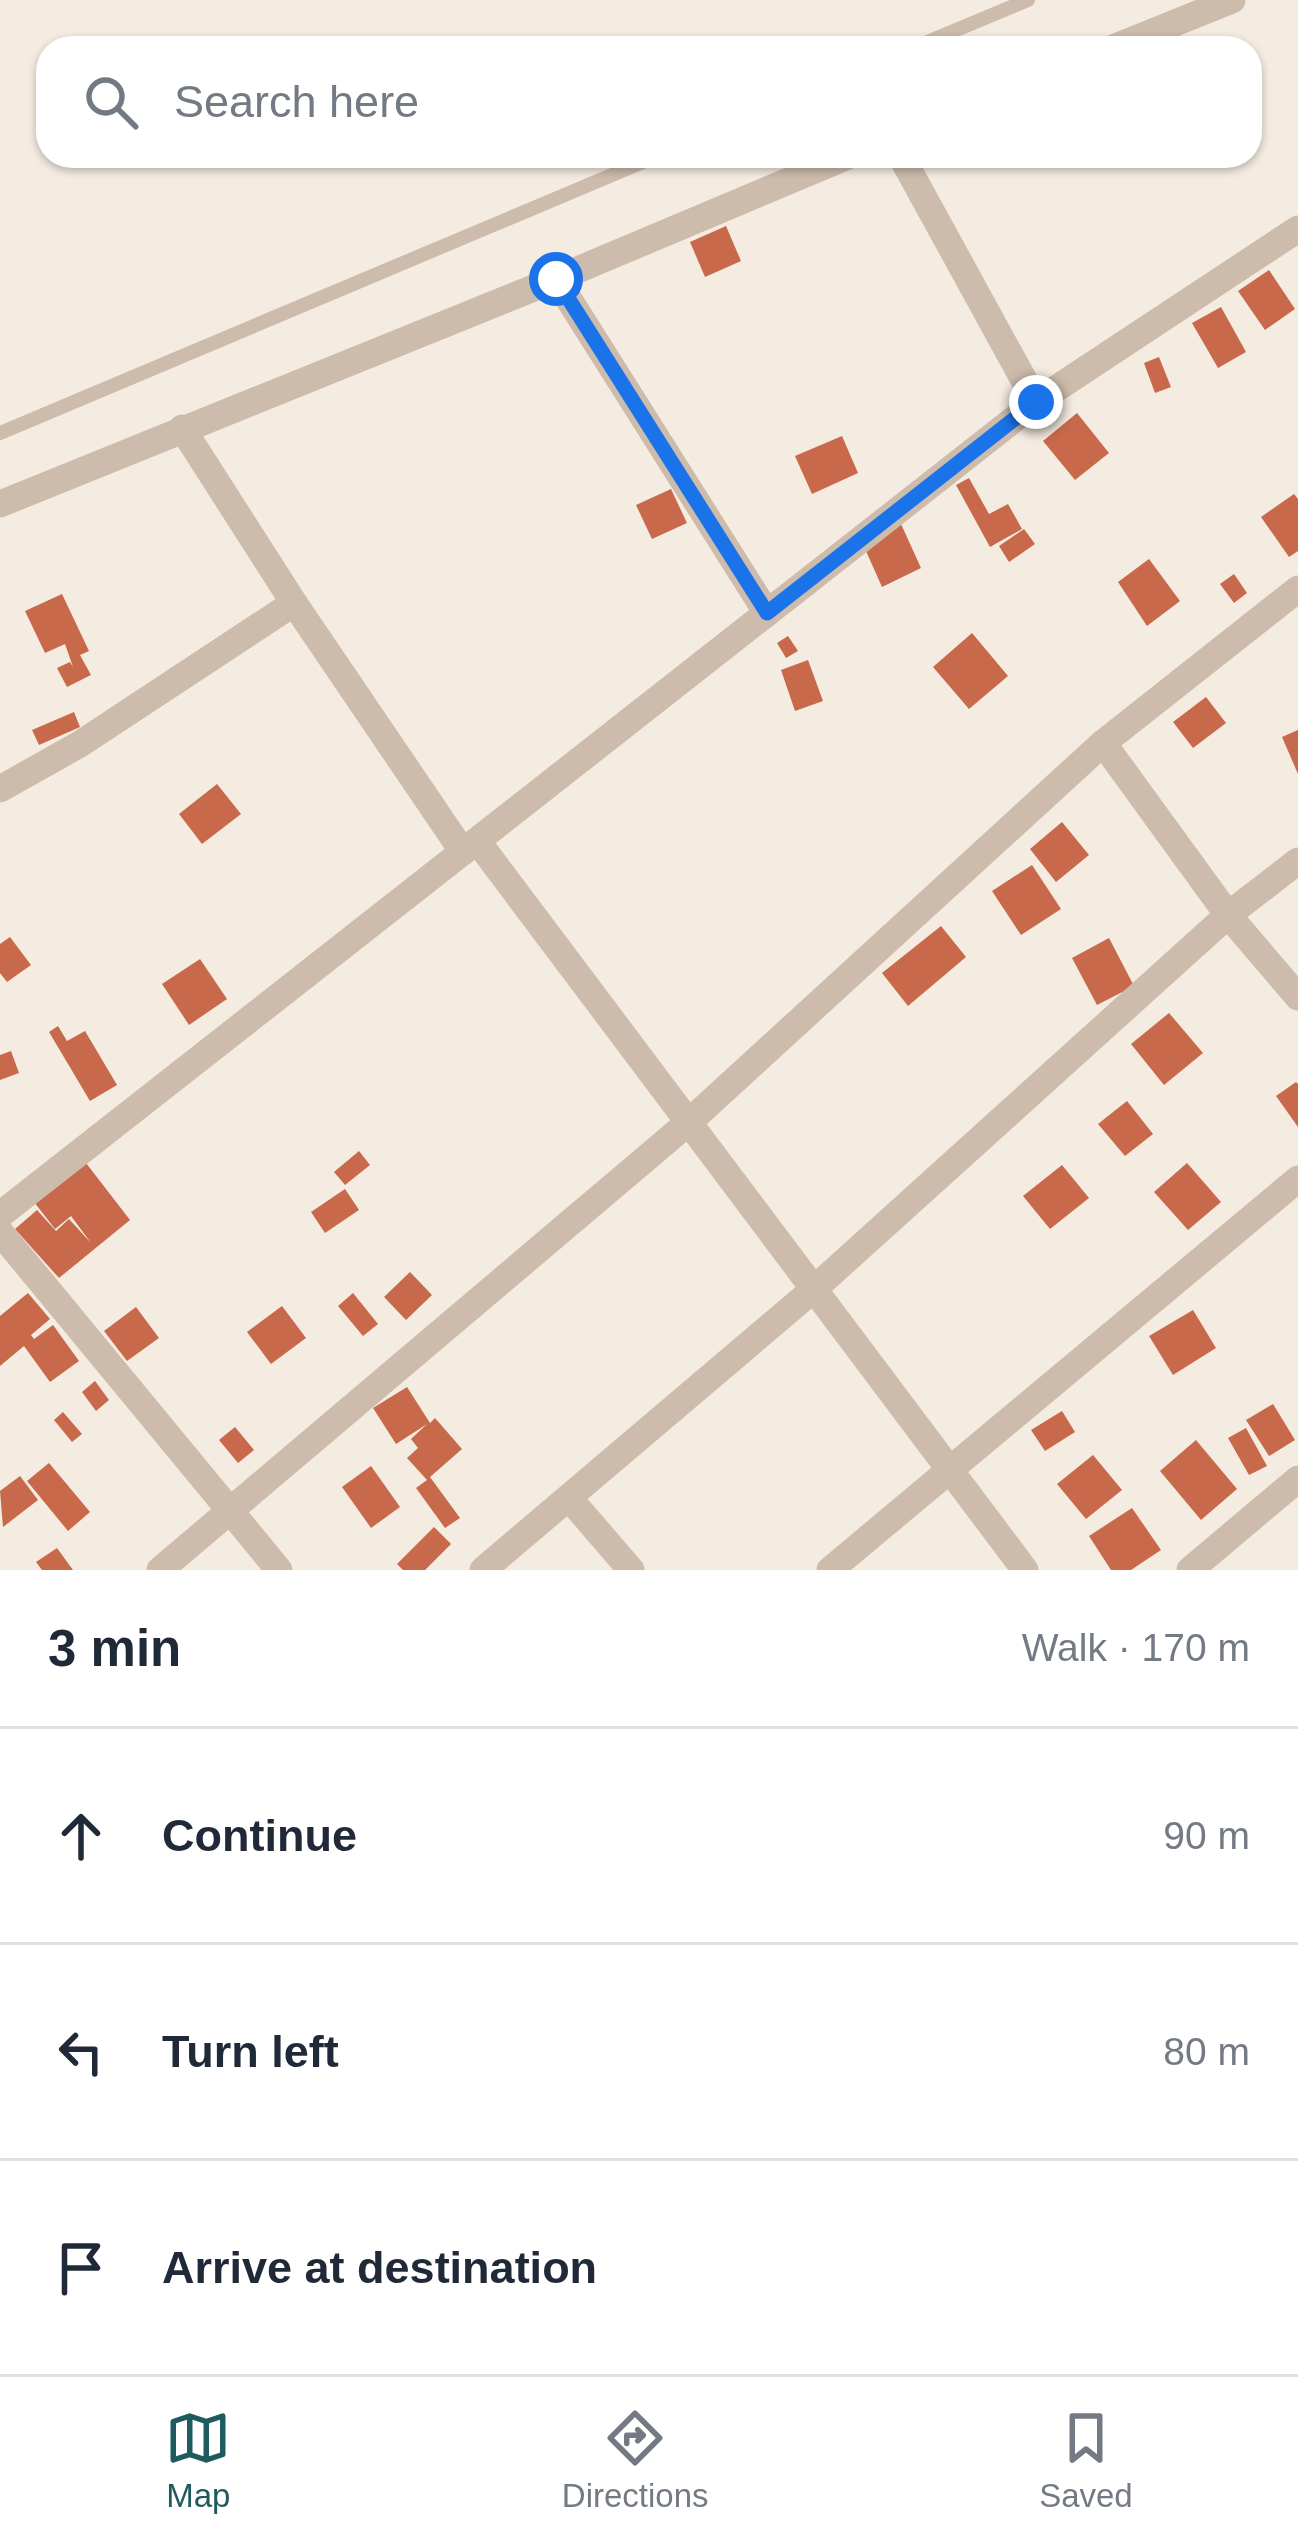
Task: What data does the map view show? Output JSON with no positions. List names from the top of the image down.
{
  "page": {
    "search": "Search here",
    "heading": ["3 min", "Walk · 170 m"],
    "list": [
      ["Continue", "90 m"],
      ["Turn left", "80 m"],
      "Arrive at destination"
    ],
    "nav": ["Map", "Directions", "Saved"]
  }
}
